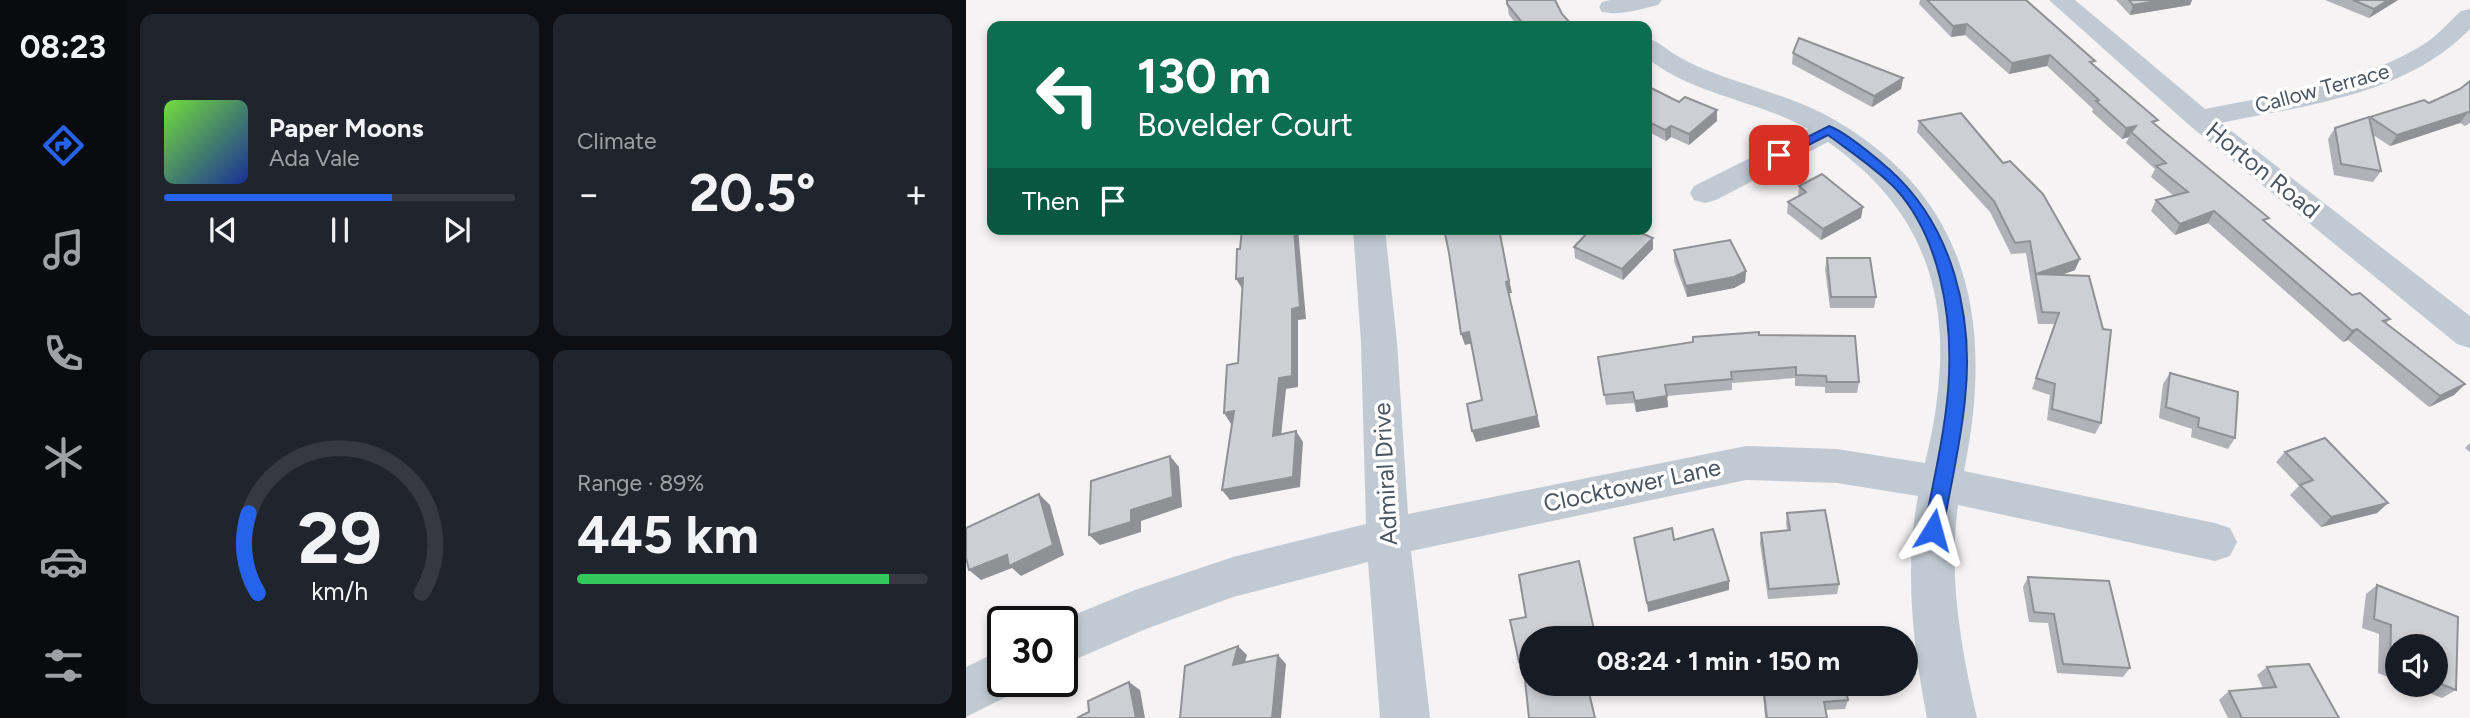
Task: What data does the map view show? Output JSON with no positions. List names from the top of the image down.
{
  "streets": {
    "street": [
      "Callow Terrace",
      "Horton Road",
      "Admiral Drive",
      "Clocktower Lane"
    ]
  },
  "crossings": [
    ["Callow Terrace", "Horton Road"],
    ["Admiral Drive", "Clocktower Lane"]
  ],
  "page": {
    "tabs": "08:23",
    "tile": [
      "Climate",
      ["Range · 89%", "445 km"]
    ],
    "turn": ["130 m", "Bovelder Court"],
    "song": ["Paper Moons", "Ada Vale"],
    "heat": ["−", "20.5°", "+"],
    "then": "Then",
    "limit": "30",
    "trip": "08:24 · 1 min · 150 m",
    "gauge": ["29", "km/h"]
  }
}
